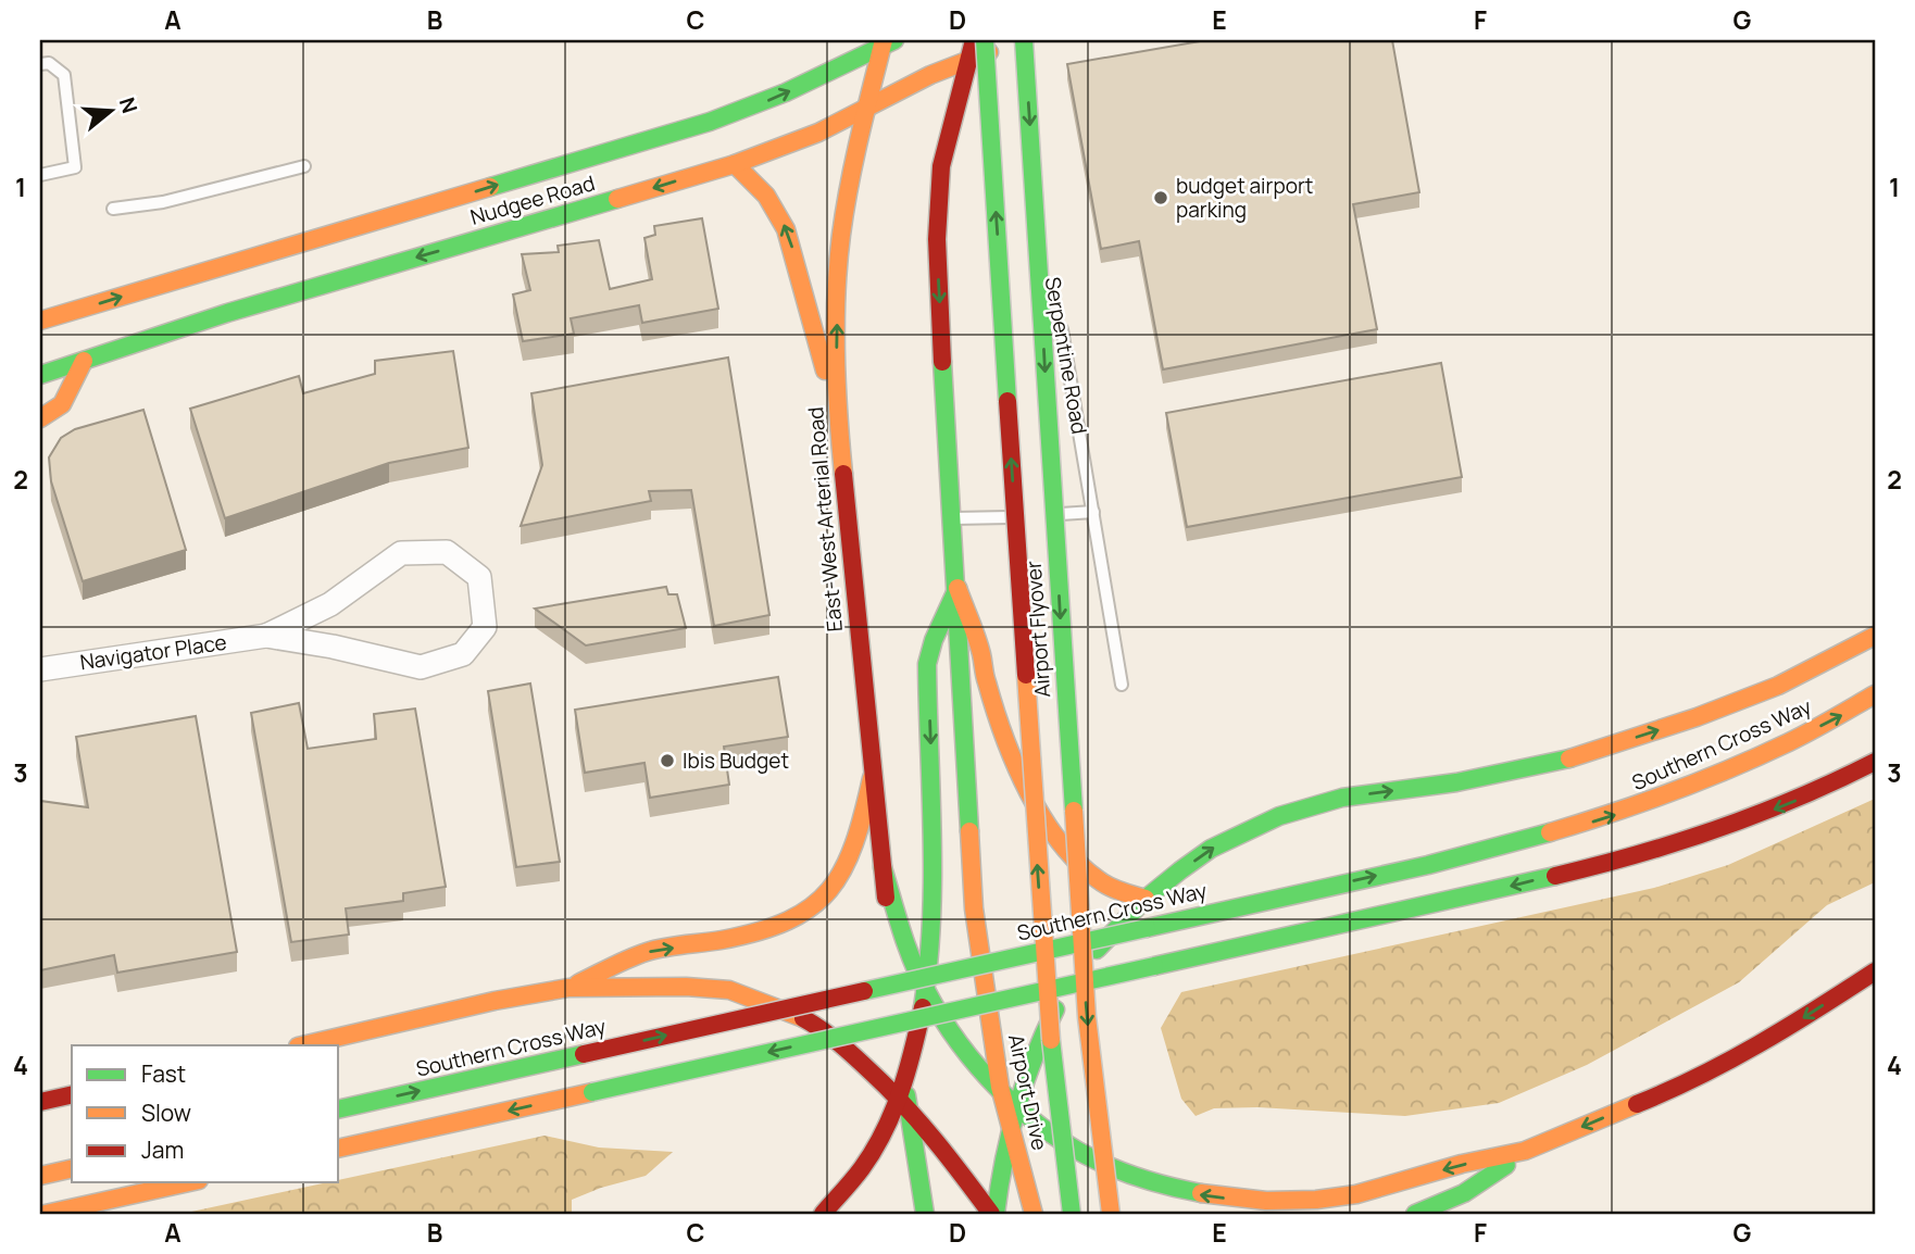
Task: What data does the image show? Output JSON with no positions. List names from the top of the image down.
{
  "streets": {
    "main road": [
      "Nudgee Road",
      "East-West Arterial Road",
      "Airport Flyover",
      "Southern Cross Way",
      "Airport Drive"
    ],
    "street": ["Navigator Place"],
    "lane": ["Serpentine Road"]
  },
  "crossings": [
    ["Nudgee Road", "East-West Arterial Road"],
    ["Nudgee Road", "Airport Flyover"]
  ],
  "places": ["budget airport parking", "Ibis Budget"],
  "legend": ["Fast", "Slow", "Jam"],
  "north": "right",
  "grid": {
    "columns": [
      "A",
      "B",
      "C",
      "D",
      "E",
      "F",
      "G"
    ],
    "rows": [
      "1",
      "2",
      "3",
      "4"
    ]
  }
}
